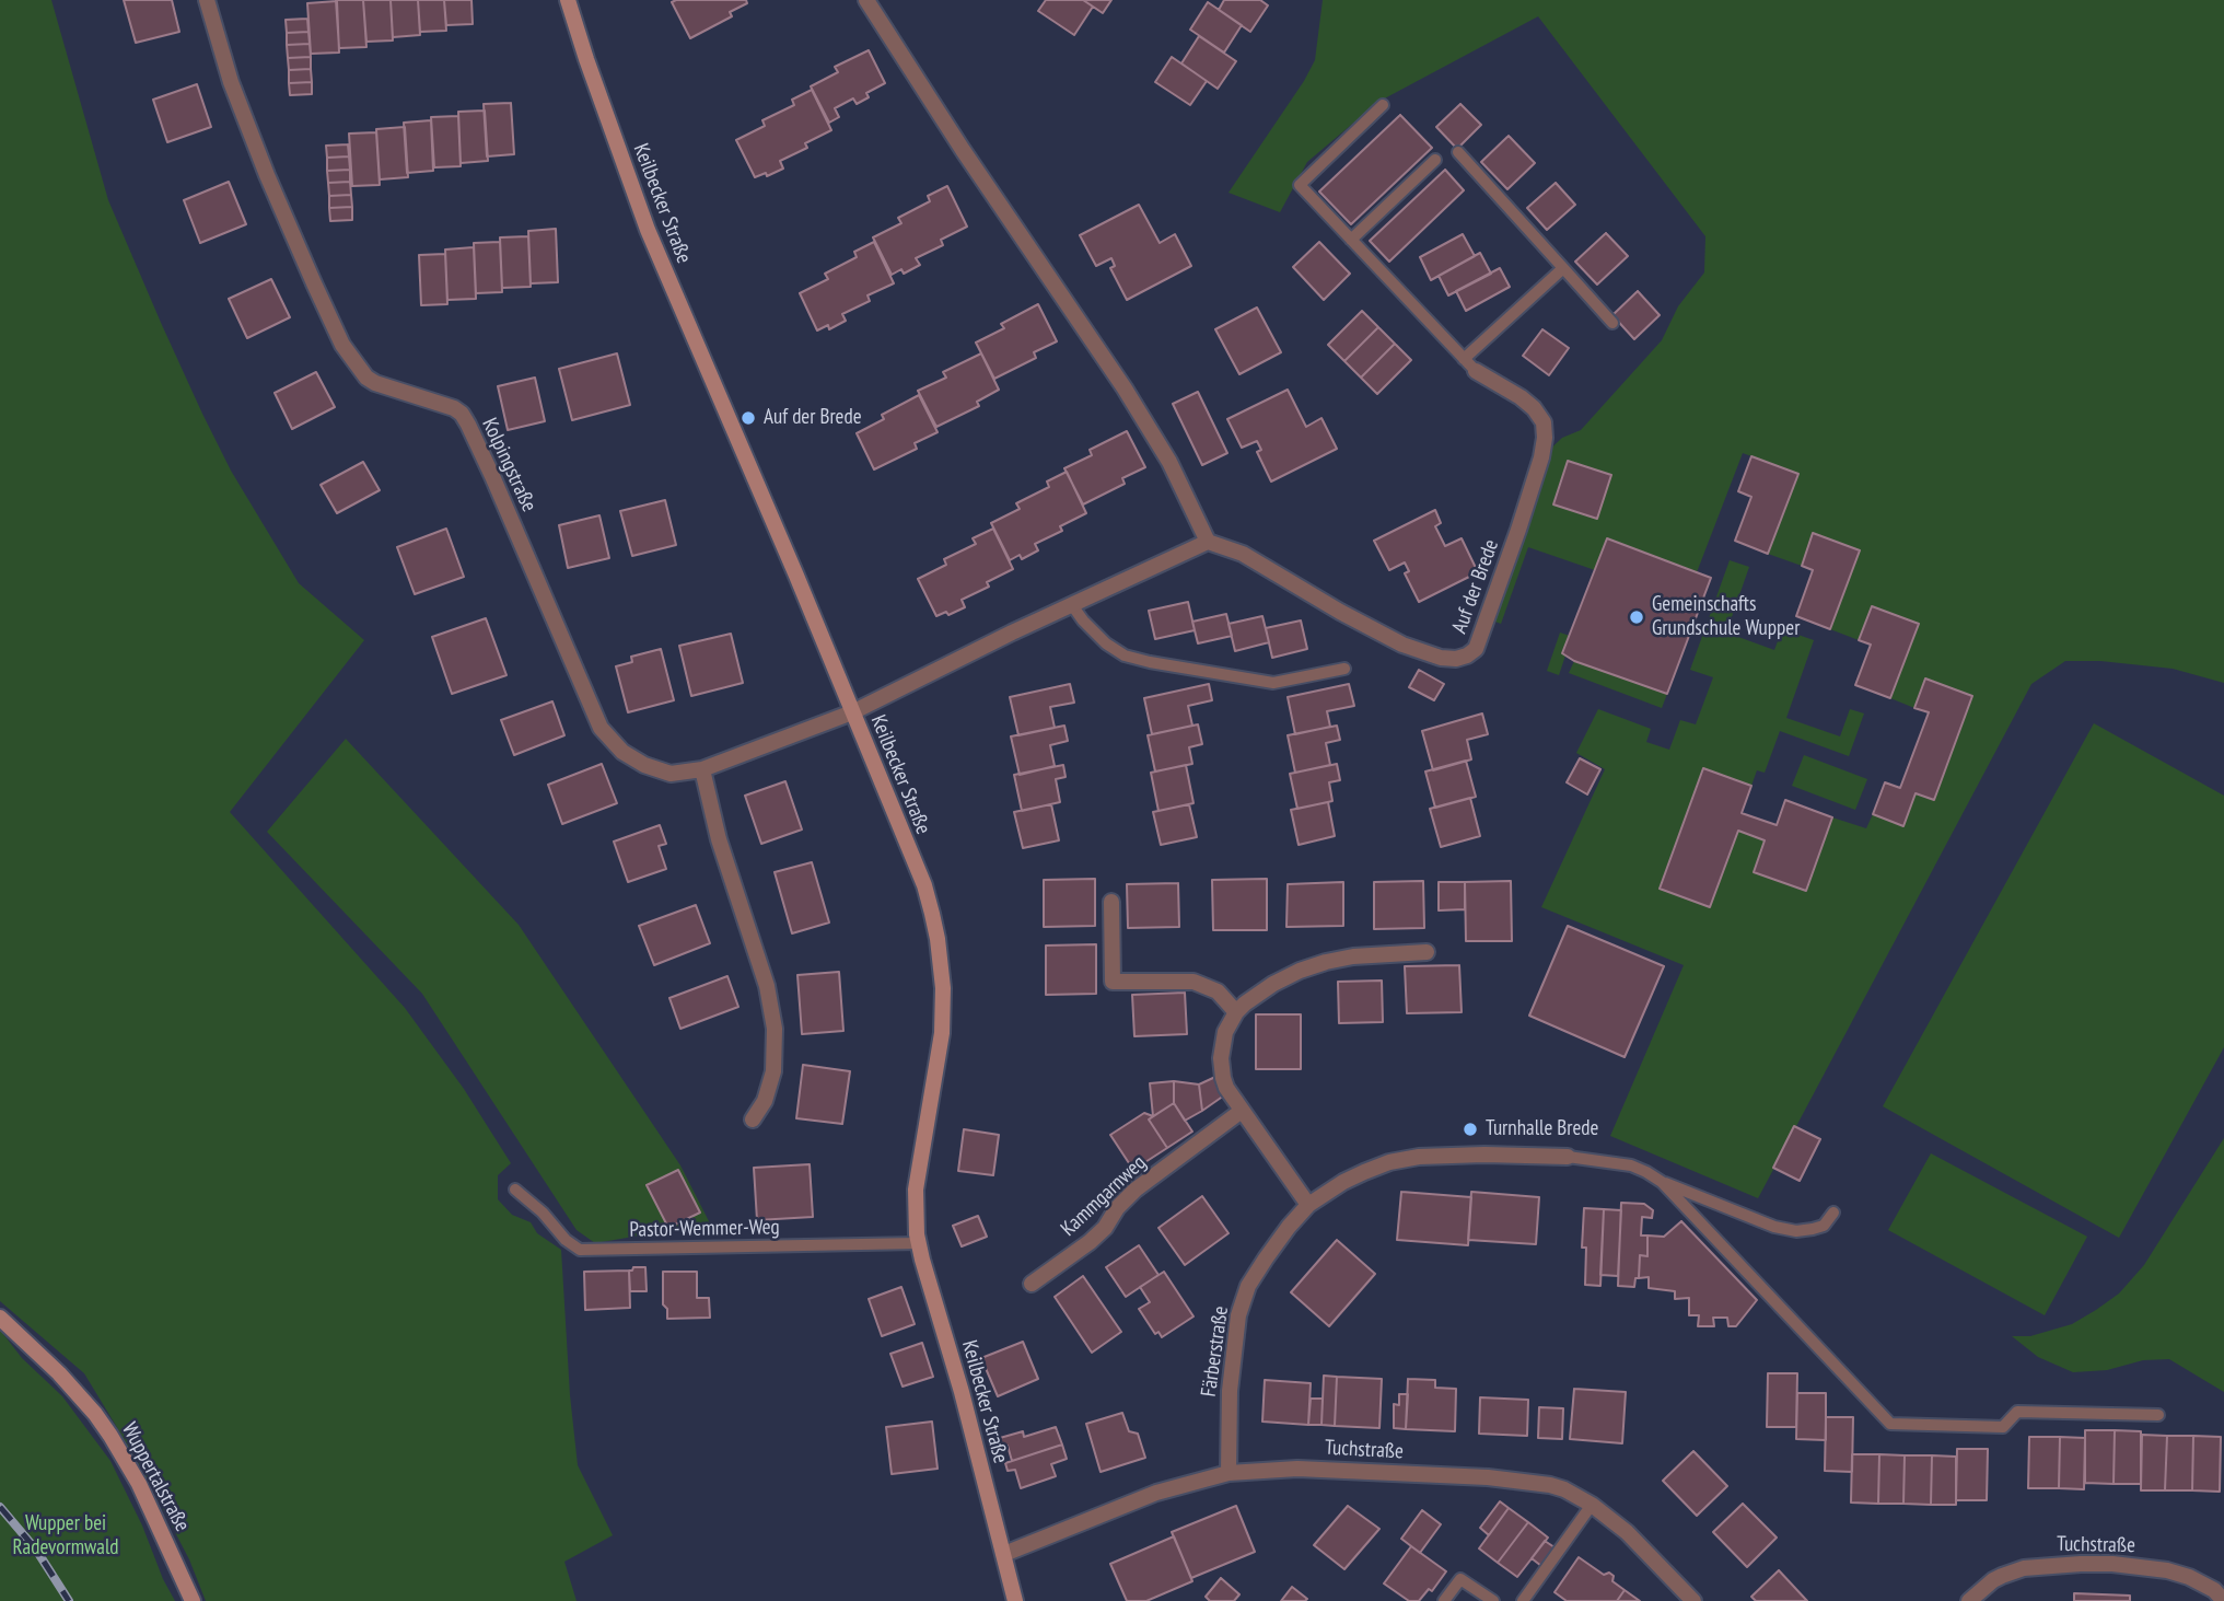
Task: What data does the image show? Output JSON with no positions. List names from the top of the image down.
{
  "streets": {
    "main road": ["Keilbecker Straße", "Wuppertalstraße"],
    "street": [
      "Kolpingstraße",
      "Auf der Brede",
      "Kammgarnweg",
      "Färberstraße",
      "Tuchstraße"
    ],
    "lane": ["Pastor-Wemmer-Weg"]
  },
  "crossings": [
    ["Keilbecker Straße", "Kolpingstraße"],
    ["Keilbecker Straße", "Pastor-Wemmer-Weg"],
    ["Keilbecker Straße", "Tuchstraße"],
    ["Färberstraße", "Tuchstraße"]
  ],
  "parks": ["Wupper bei Radevormwald"],
  "places": ["Auf der Brede", "Gemeinschafts Grundschule Wupper", "Turnhalle Brede"]
}
